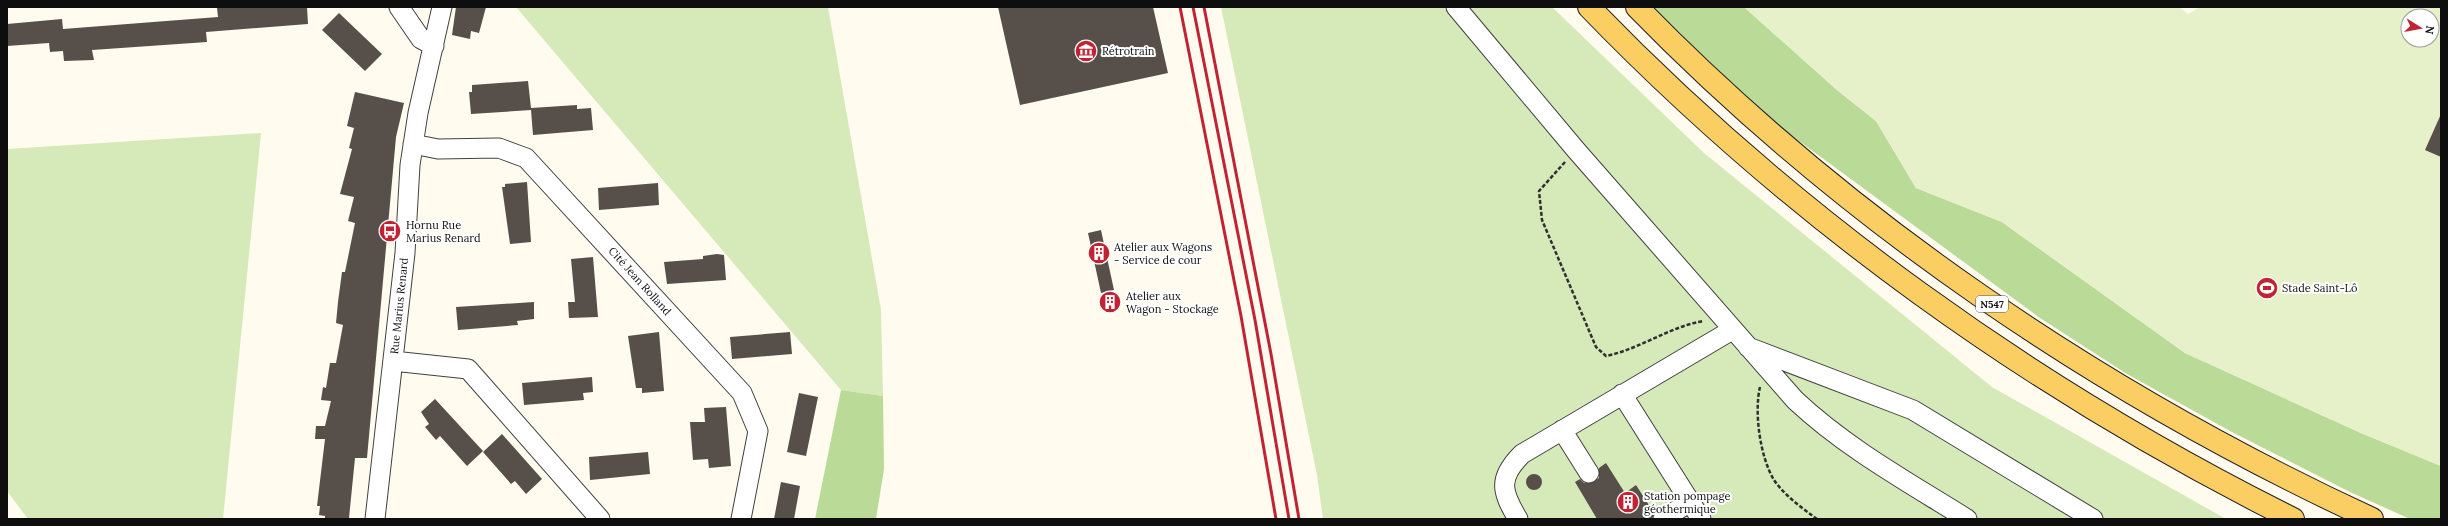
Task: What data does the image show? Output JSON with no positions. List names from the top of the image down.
{
  "streets": {
    "main road": ["N547"],
    "street": ["Cité Jean Rolland", "Rue Marius Renard"]
  },
  "crossings": [
    ["Cité Jean Rolland", "Rue Marius Renard"]
  ],
  "places": {
    "museum": ["Rétrotrain"],
    "bus stop": ["Hornu Rue Marius Renard"],
    "building": ["Atelier aux Wagons - Service de cour", "Atelier aux Wagon - Stockage", "Station pompage géothermique"],
    "sports": ["Stade Saint-Lô"]
  },
  "north": "right"
}
